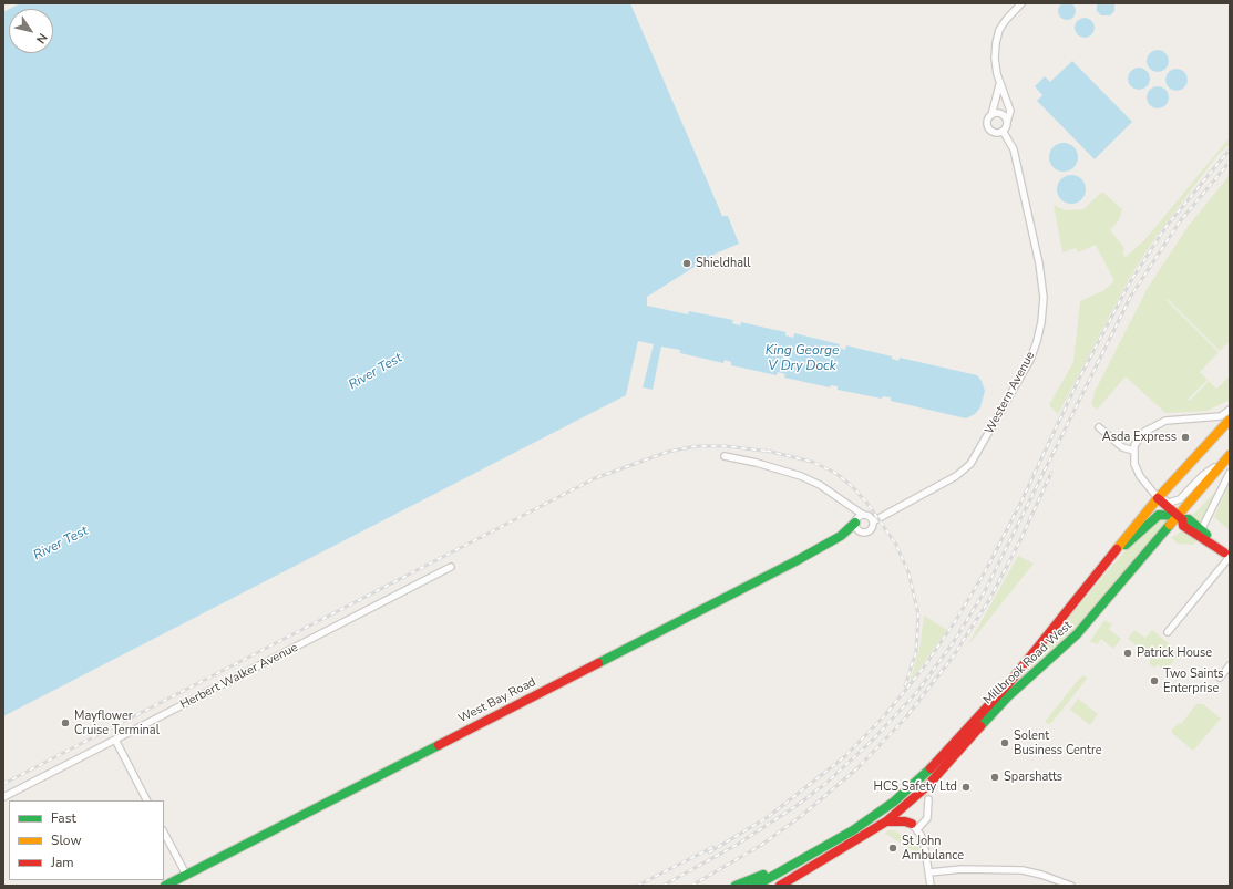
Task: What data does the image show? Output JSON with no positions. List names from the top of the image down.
{
  "streets": {
    "main road": ["Millbrook Road West", "West Bay Road"],
    "street": ["Western Avenue", "Herbert Walker Avenue"]
  },
  "crossings": [
    ["Western Avenue", "West Bay Road"]
  ],
  "water": ["King George V Dry Dock", "River Test"],
  "places": [
    "Shieldhall",
    "Asda Express",
    "Patrick House",
    "Two Saints Enterprise",
    "Mayflower Cruise Terminal",
    "Solent Business Centre",
    "Sparshatts",
    "HCS Safety Ltd",
    "St John Ambulance"
  ],
  "legend": ["Fast", "Slow", "Jam"],
  "north": "bottom right"
}
